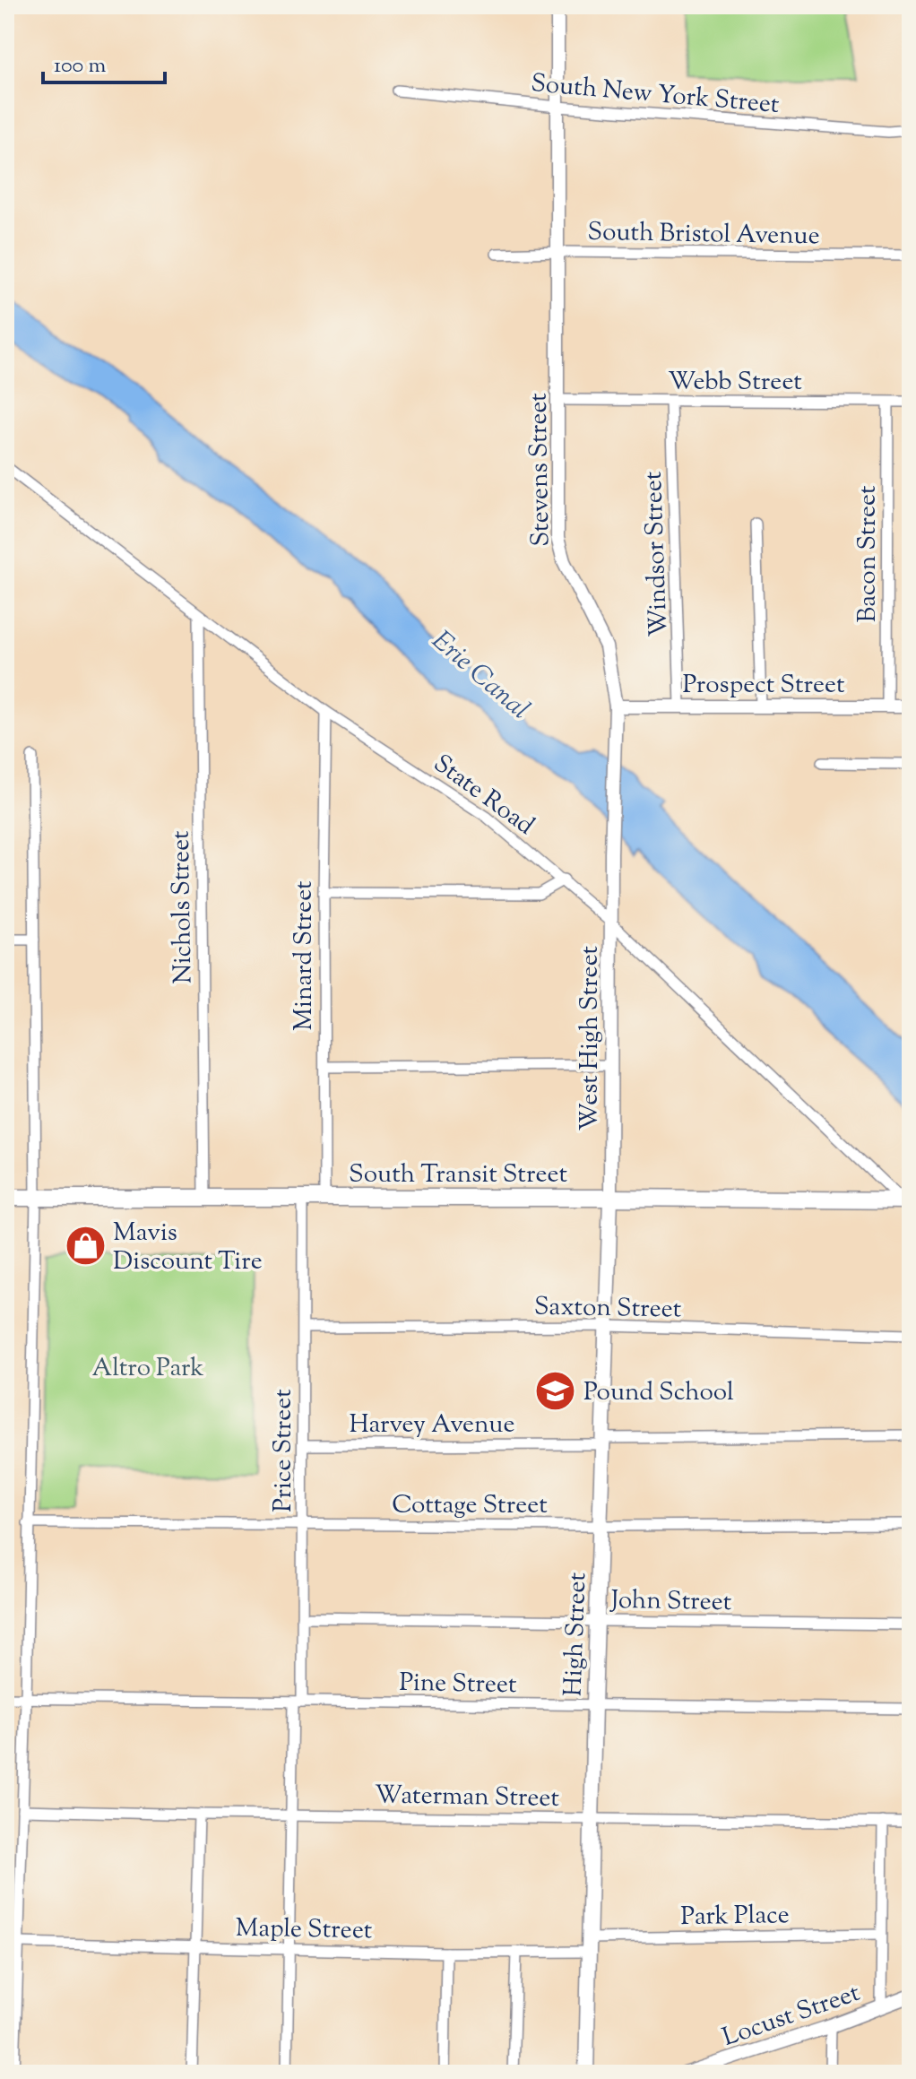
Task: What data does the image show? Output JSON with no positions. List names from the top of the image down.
{
  "streets": {
    "highway": ["South Transit Street"],
    "main road": ["High Street"],
    "street": [
      "South New York Street",
      "South Bristol Avenue",
      "Webb Street",
      "Stevens Street",
      "Windsor Street",
      "Bacon Street",
      "Prospect Street",
      "State Road",
      "Nichols Street",
      "Minard Street",
      "West High Street",
      "Saxton Street",
      "Harvey Avenue",
      "Price Street",
      "Cottage Street",
      "John Street",
      "Pine Street",
      "Waterman Street",
      "Park Place",
      "Maple Street",
      "Locust Street"
    ]
  },
  "crossings": [
    ["South New York Street", "Stevens Street"],
    ["South Bristol Avenue", "Stevens Street"],
    ["Webb Street", "Stevens Street"],
    ["Webb Street", "Windsor Street"],
    ["Webb Street", "Bacon Street"],
    ["Stevens Street", "Prospect Street"],
    ["Stevens Street", "State Road"],
    ["Stevens Street", "West High Street"],
    ["Windsor Street", "Prospect Street"],
    ["Bacon Street", "Prospect Street"],
    ["State Road", "Nichols Street"],
    ["State Road", "Minard Street"],
    ["State Road", "West High Street"],
    ["State Road", "South Transit Street"],
    ["Nichols Street", "South Transit Street"],
    ["Minard Street", "South Transit Street"],
    ["West High Street", "South Transit Street"],
    ["West High Street", "High Street"],
    ["South Transit Street", "Price Street"],
    ["South Transit Street", "High Street"],
    ["Saxton Street", "Price Street"],
    ["Saxton Street", "High Street"],
    ["Harvey Avenue", "Price Street"],
    ["Harvey Avenue", "High Street"],
    ["Price Street", "Cottage Street"],
    ["Price Street", "John Street"],
    ["Price Street", "Pine Street"],
    ["Price Street", "Waterman Street"],
    ["Price Street", "Maple Street"],
    ["Cottage Street", "High Street"],
    ["John Street", "High Street"],
    ["High Street", "Pine Street"],
    ["High Street", "Waterman Street"],
    ["High Street", "Park Place"],
    ["High Street", "Maple Street"],
    ["Park Place", "Maple Street"]
  ],
  "water": ["Erie Canal"],
  "parks": ["Altro Park"],
  "places": {
    "shop": ["Mavis Discount Tire"],
    "school or university": ["Pound School"]
  },
  "scale_bar": "100 m"
}
